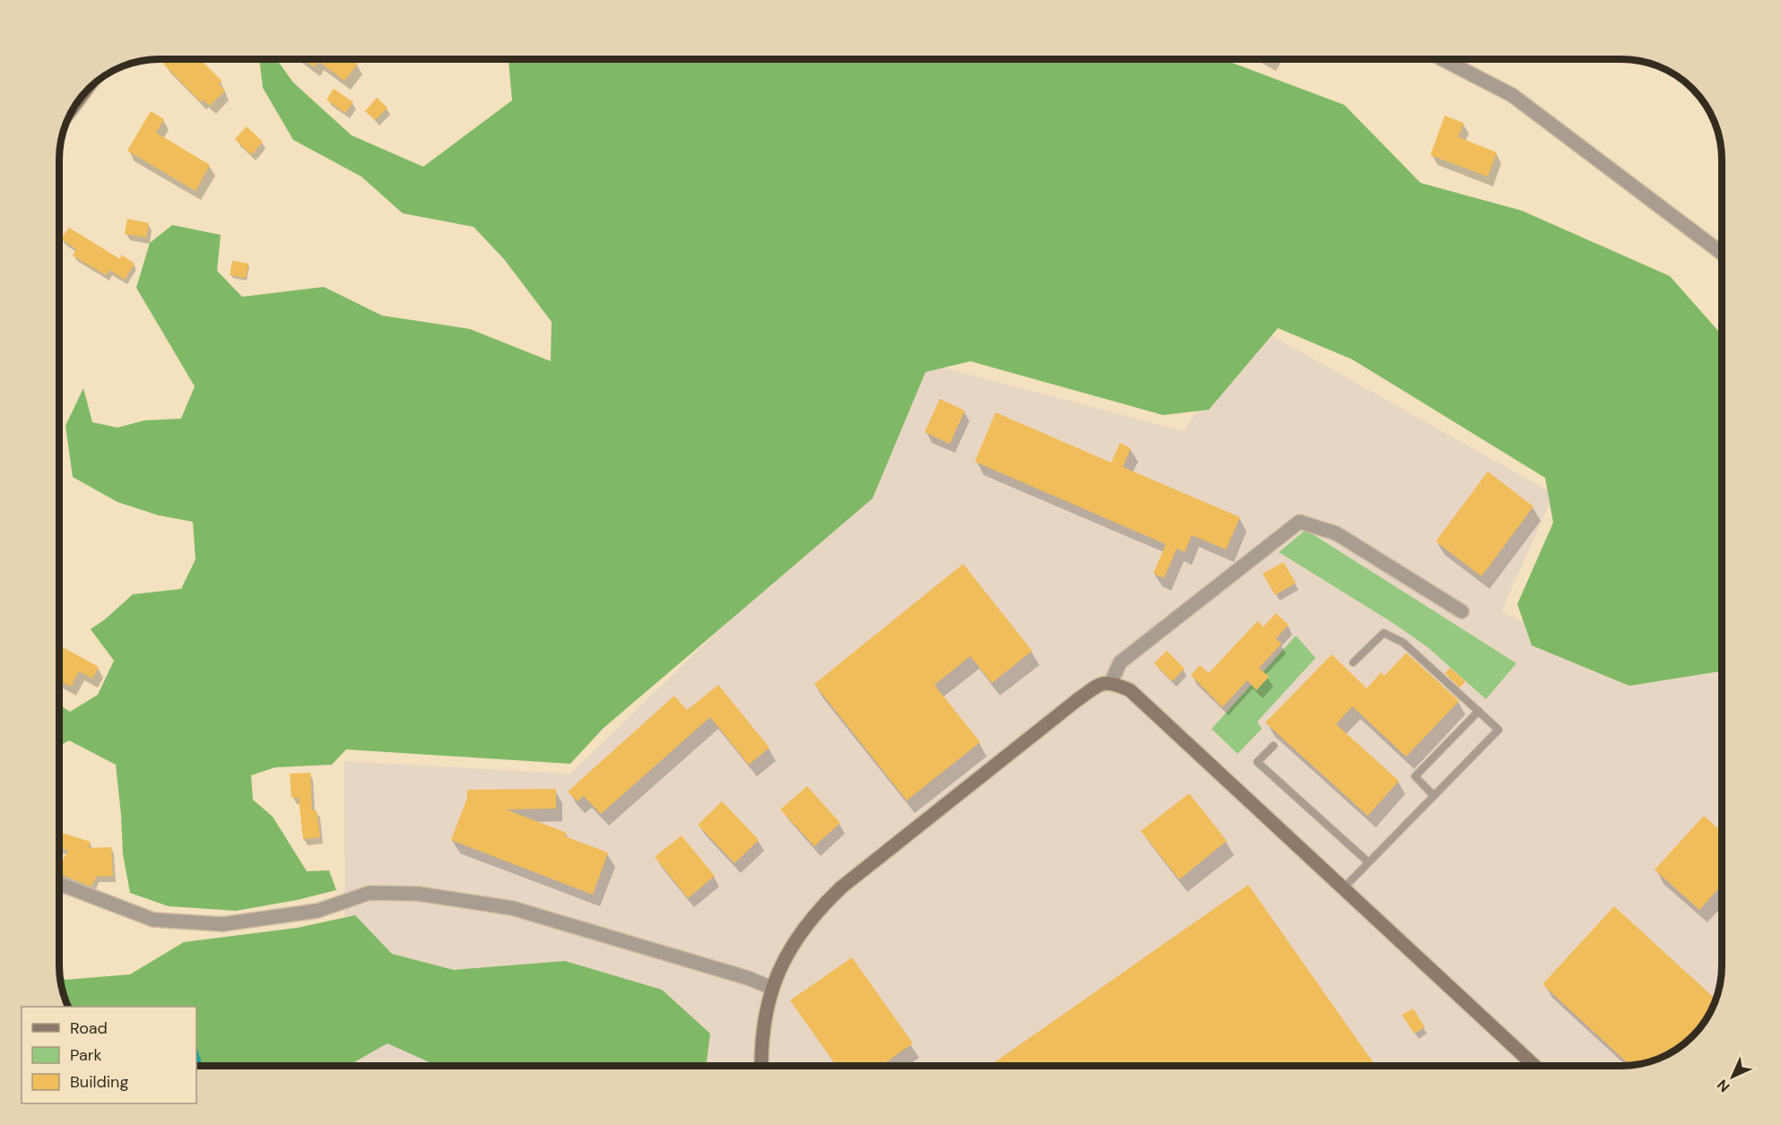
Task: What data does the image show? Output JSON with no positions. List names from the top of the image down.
{
  "legend": ["Road", "Park", "Building"],
  "north": "bottom left"
}
